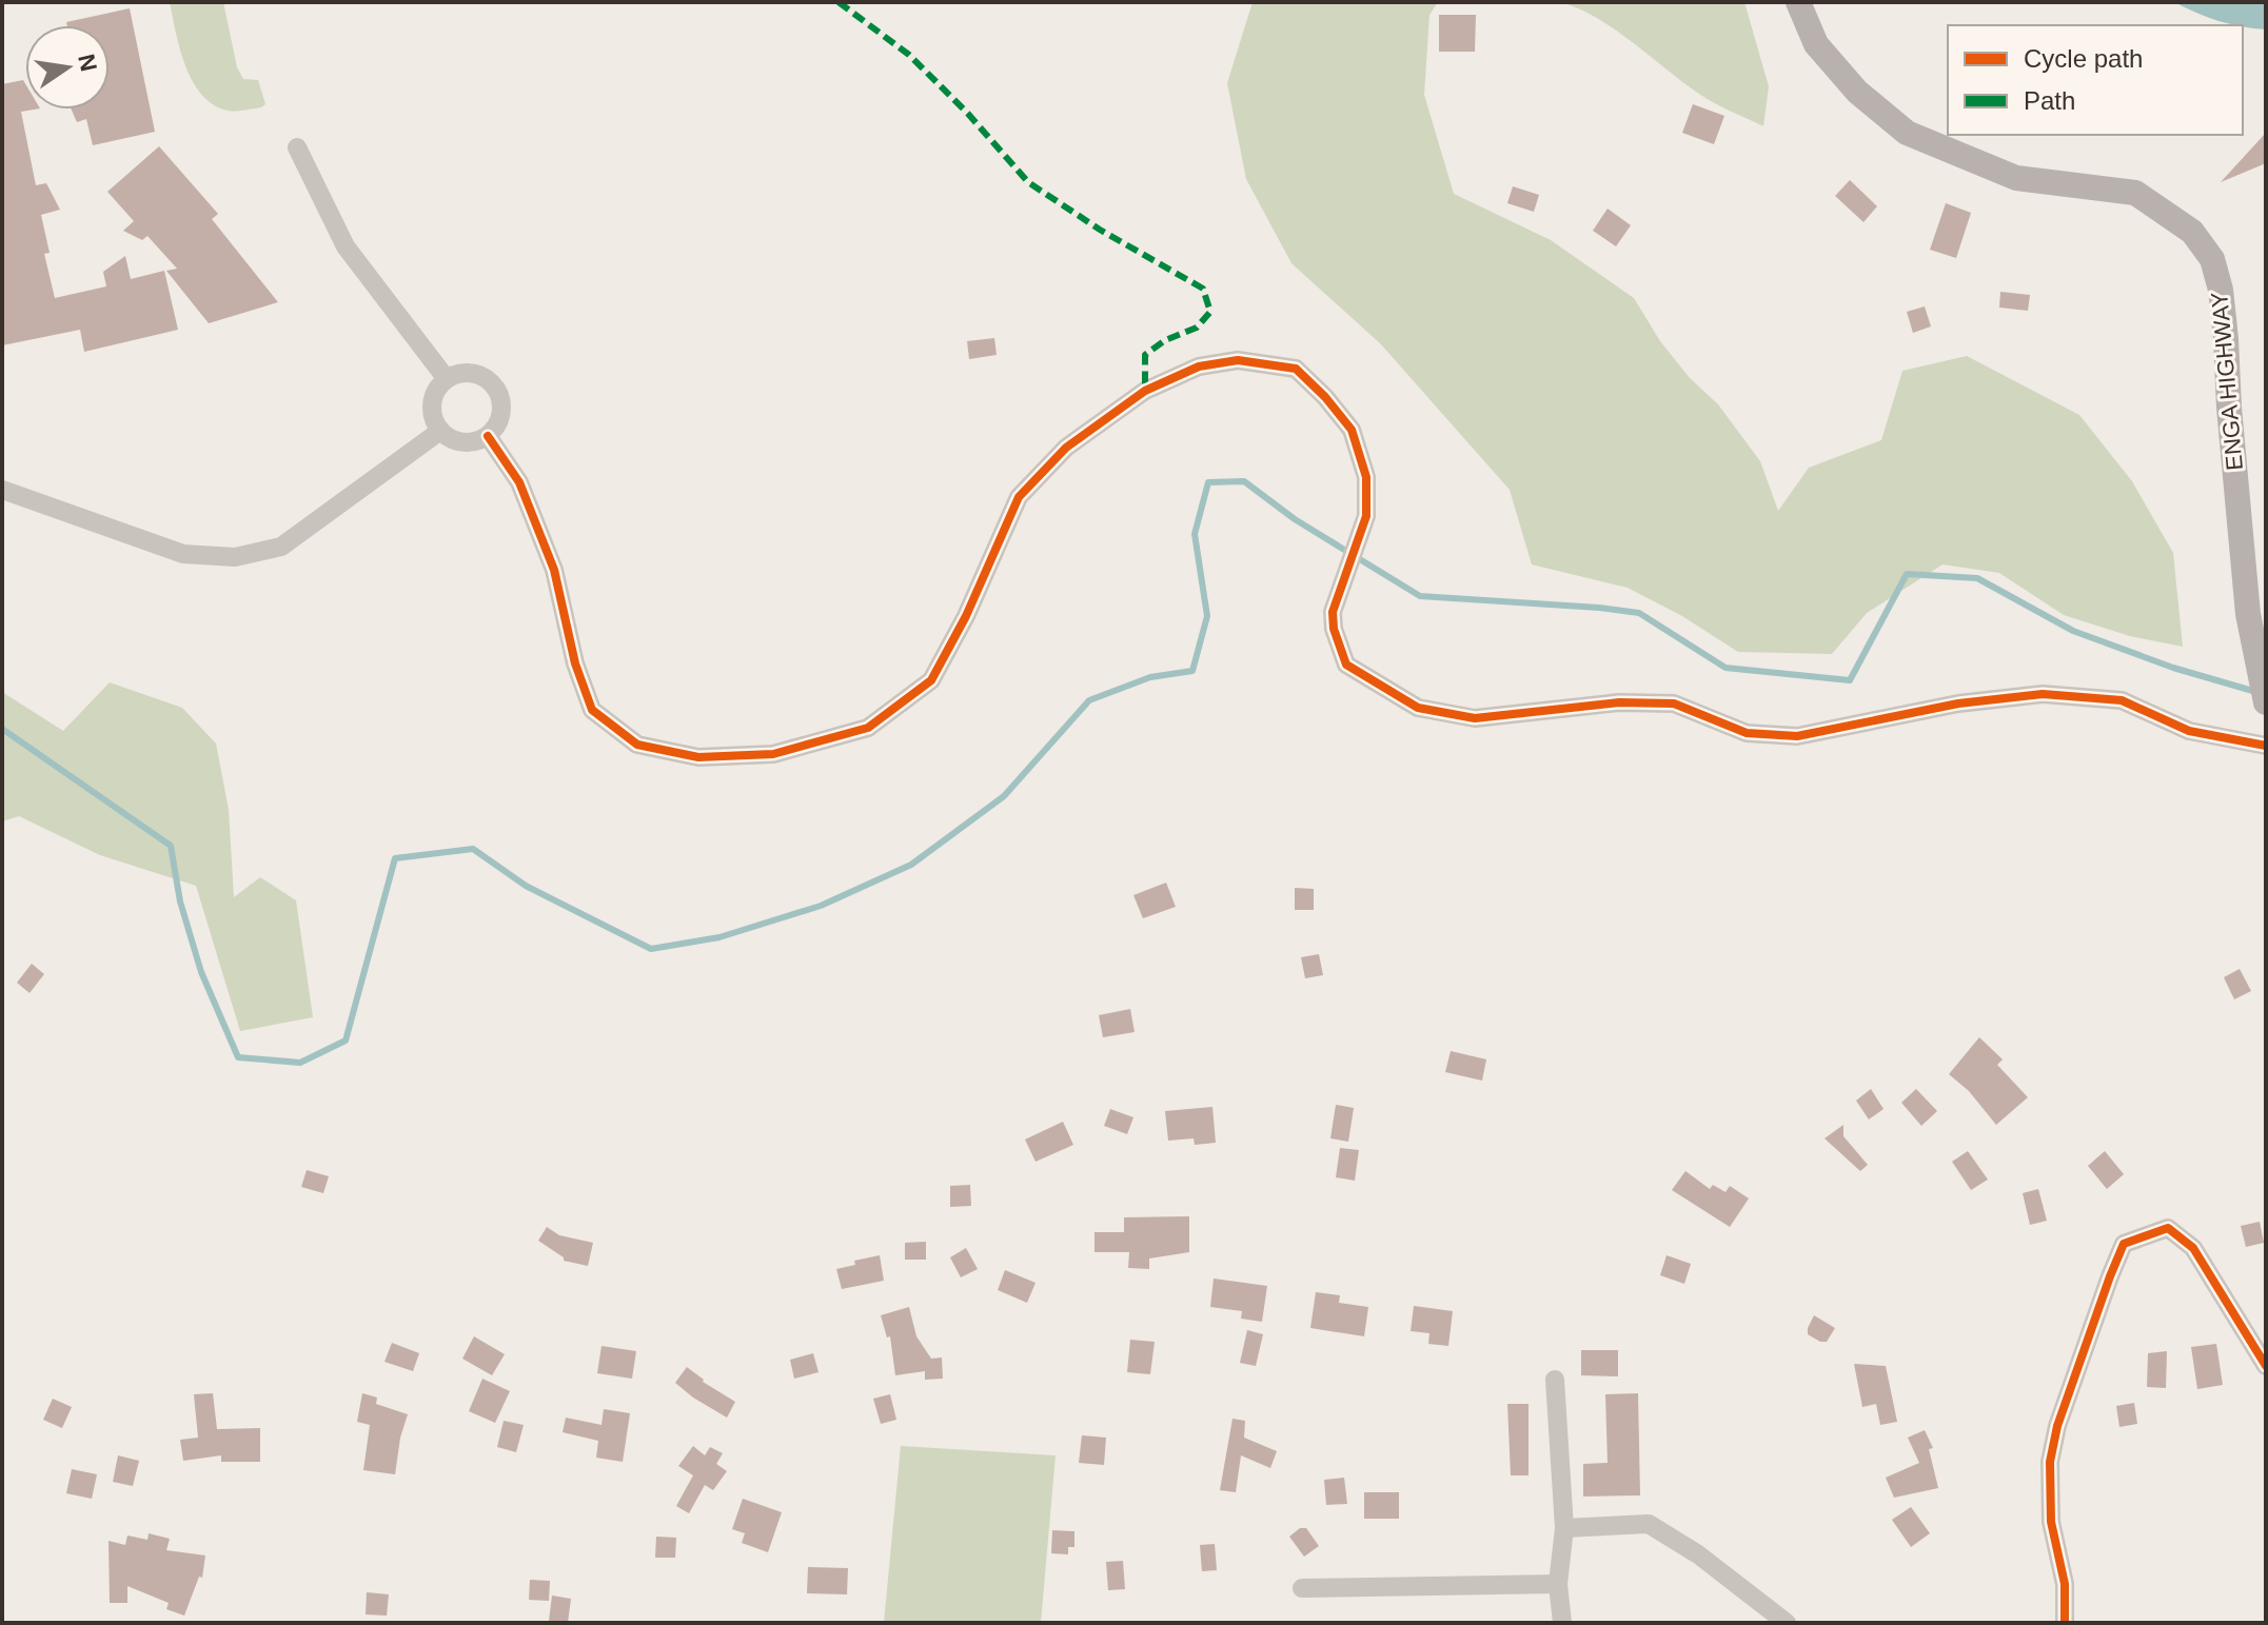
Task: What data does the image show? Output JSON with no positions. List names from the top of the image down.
{
  "streets": {
    "main road": ["ENGA HIGHWAY"]
  },
  "legend": ["Cycle path", "Path"],
  "north": "right"
}
